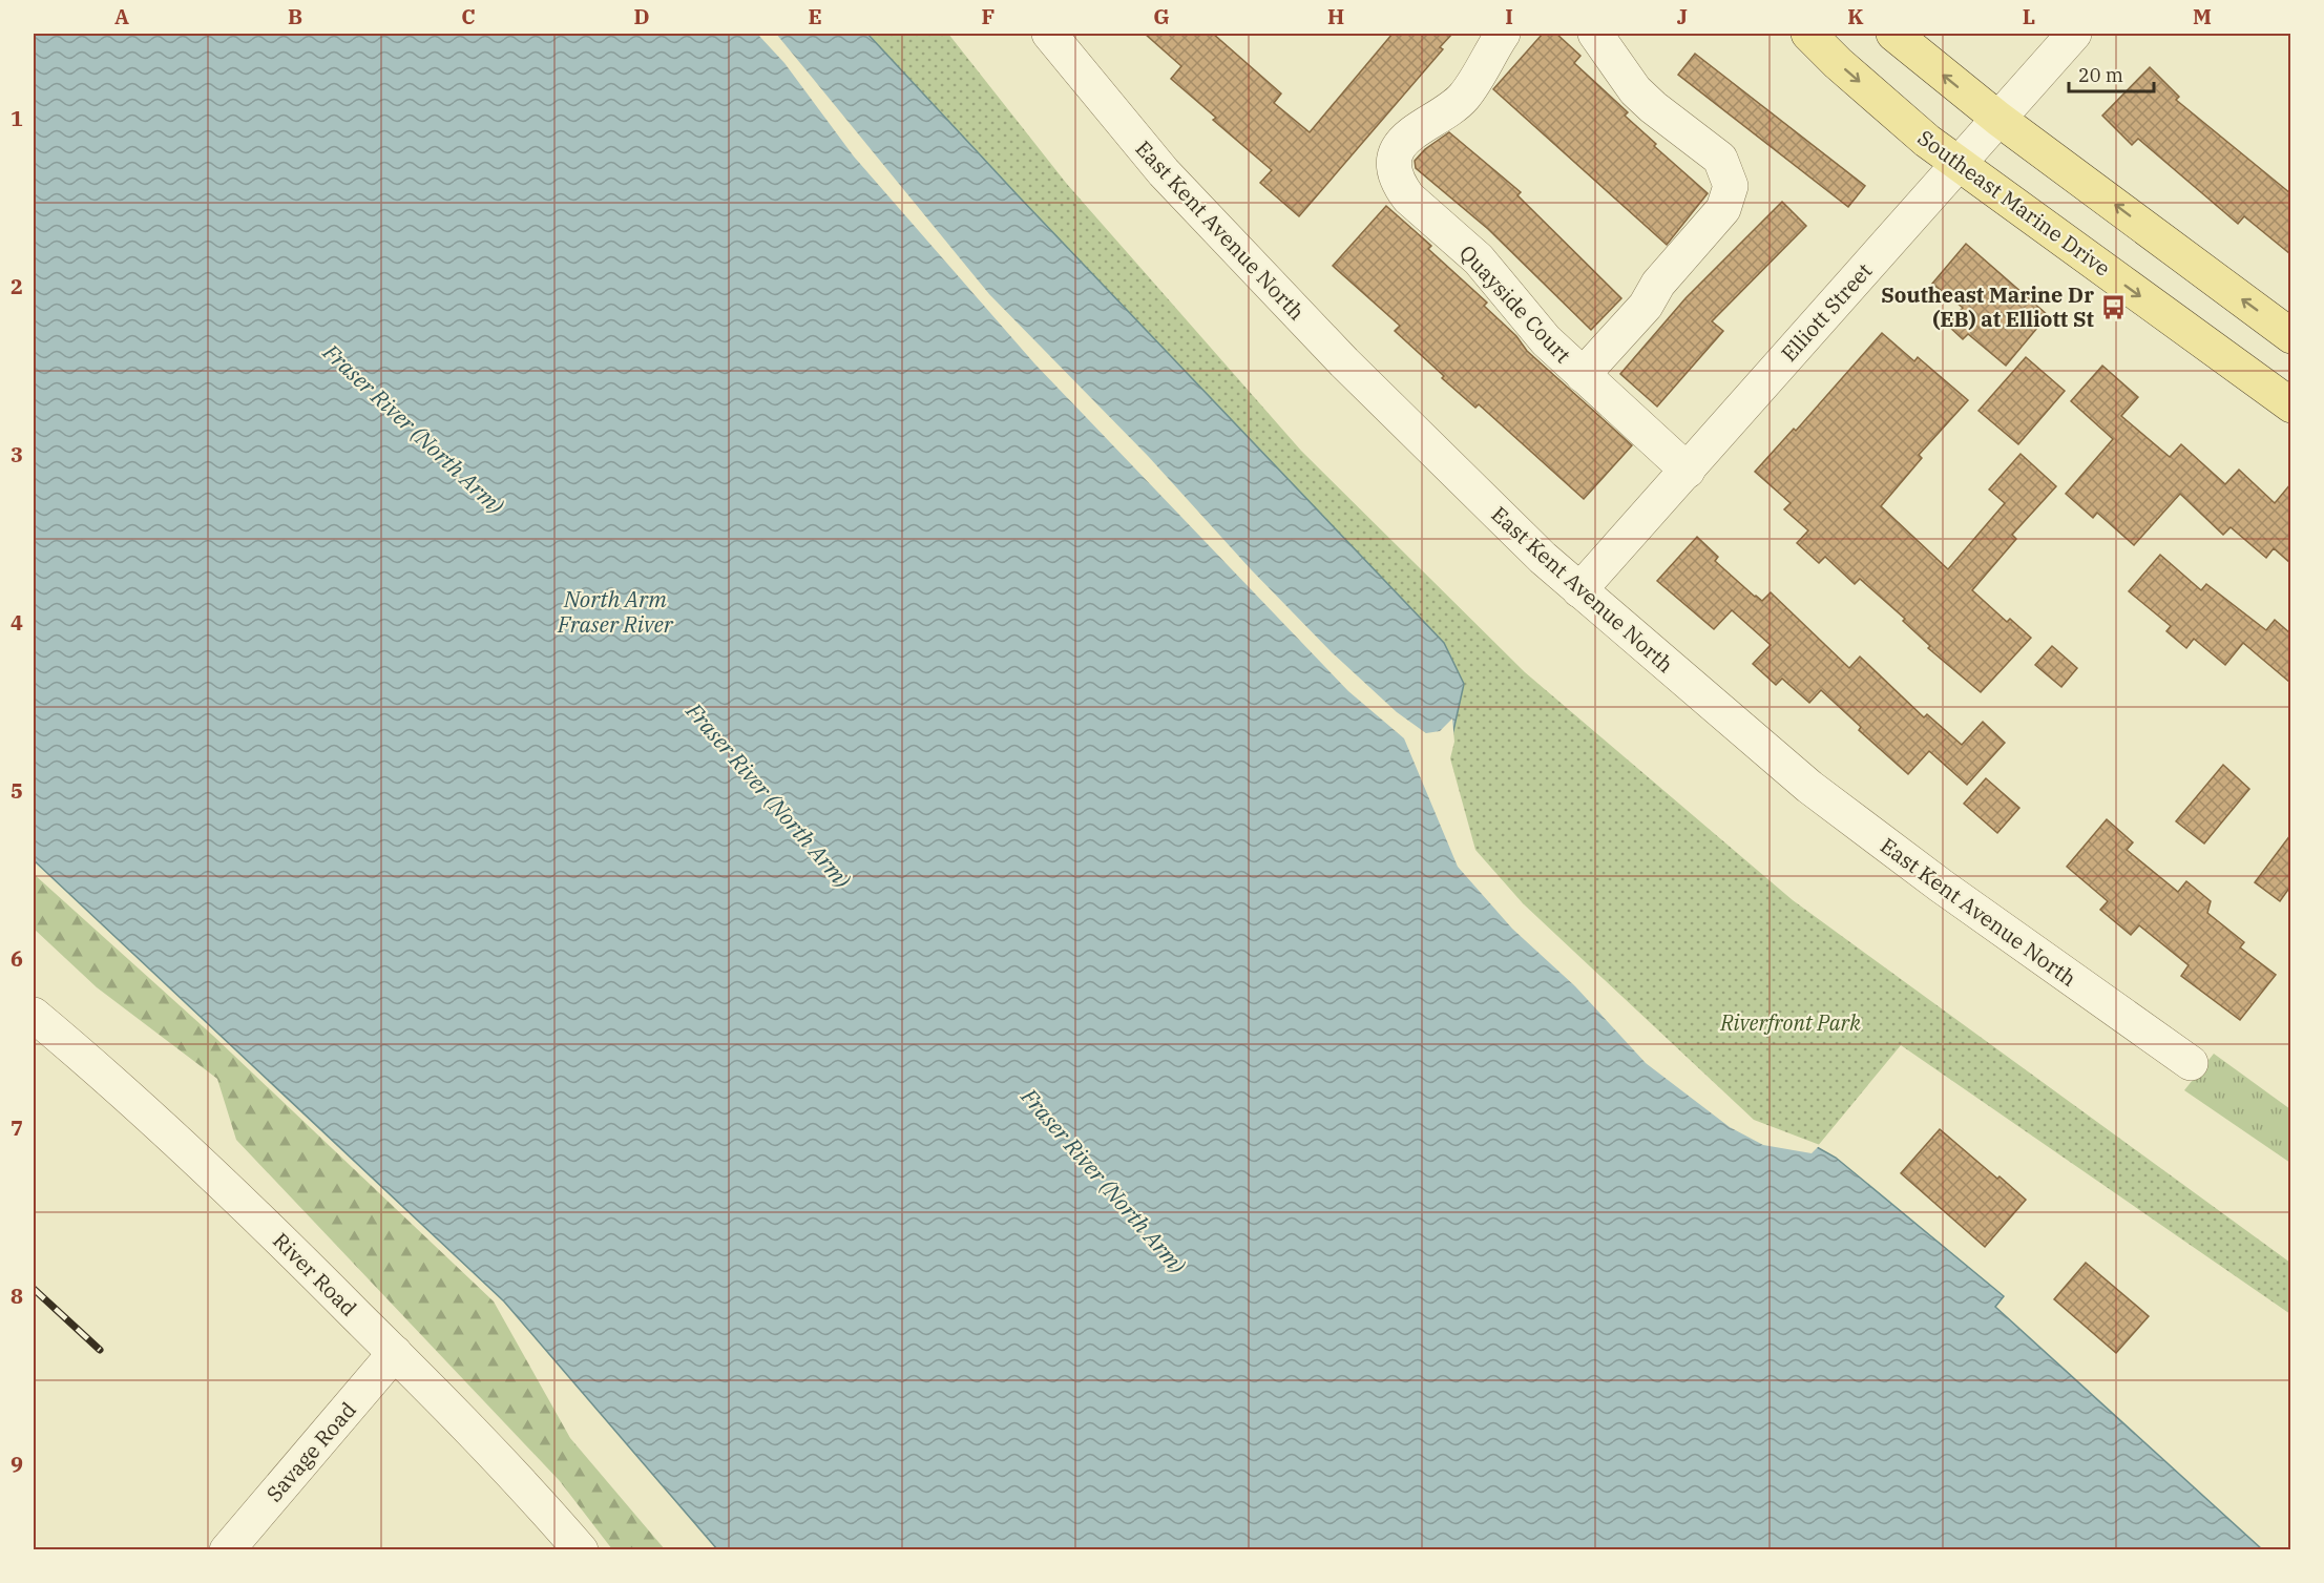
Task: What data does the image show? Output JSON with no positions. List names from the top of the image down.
{
  "streets": {
    "main road": ["Southeast Marine Drive"],
    "street": [
      "East Kent Avenue North",
      "Quayside Court",
      "Elliott Street",
      "River Road",
      "Savage Road"
    ]
  },
  "crossings": [
    ["Southeast Marine Drive", "Elliott Street"],
    ["East Kent Avenue North", "Elliott Street"],
    ["Quayside Court", "Elliott Street"],
    ["River Road", "Savage Road"]
  ],
  "water": ["Fraser River (North Arm)", "North Arm Fraser River"],
  "parks": ["Riverfront Park"],
  "places": {
    "bus stop": ["Southeast Marine Dr (EB) at Elliott St"]
  },
  "scale_bar": "20 m",
  "grid": {
    "columns": [
      "A",
      "B",
      "C",
      "D",
      "E",
      "F",
      "G",
      "H",
      "I",
      "J",
      "K",
      "L",
      "M"
    ],
    "rows": [
      "1",
      "2",
      "3",
      "4",
      "5",
      "6",
      "7",
      "8",
      "9"
    ]
  }
}
